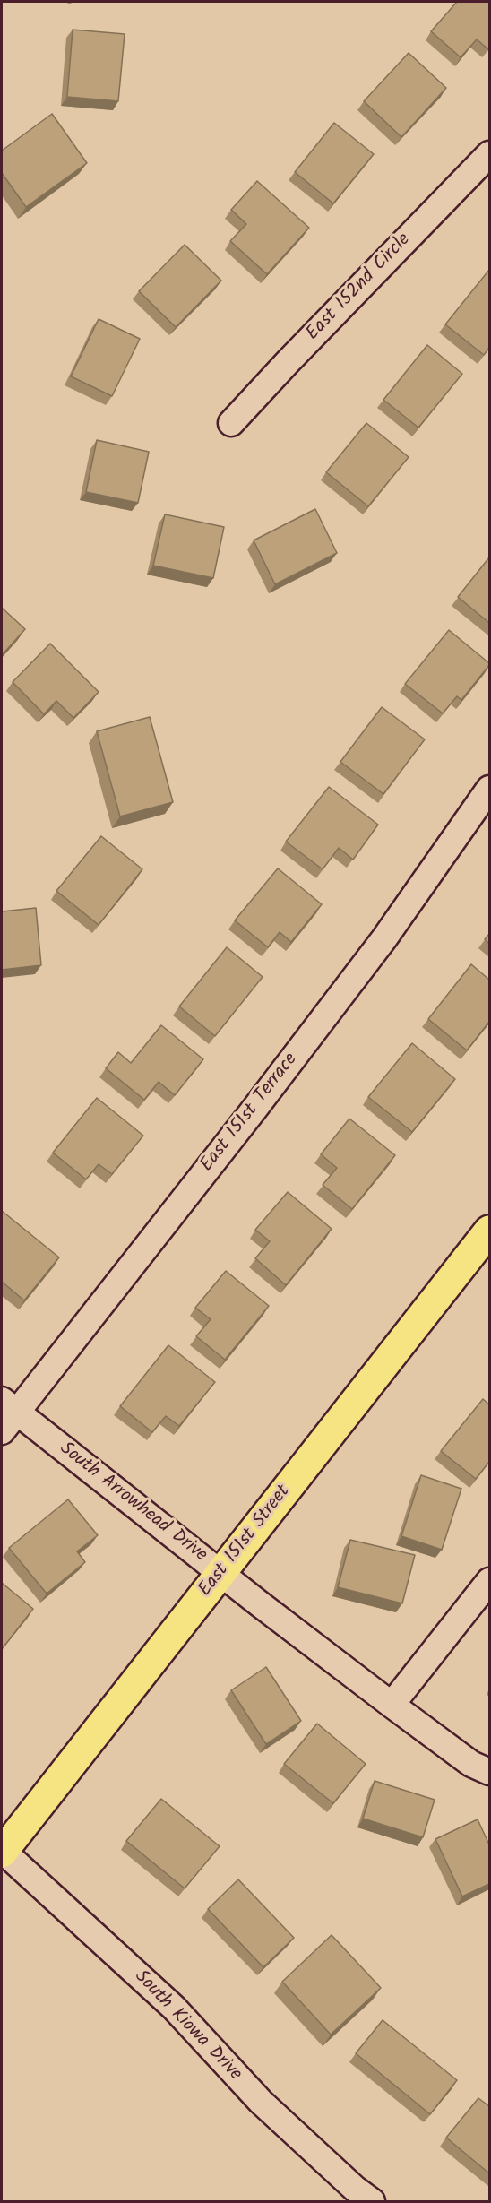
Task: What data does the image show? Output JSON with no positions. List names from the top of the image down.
{
  "streets": {
    "main road": ["East 151st Street"],
    "street": [
      "East 152nd Circle",
      "East 151st Terrace",
      "South Arrowhead Drive",
      "South Kiowa Drive"
    ]
  },
  "crossings": [
    ["East 151st Terrace", "South Arrowhead Drive"],
    ["South Arrowhead Drive", "East 151st Street"],
    ["East 151st Street", "South Kiowa Drive"]
  ]
}
